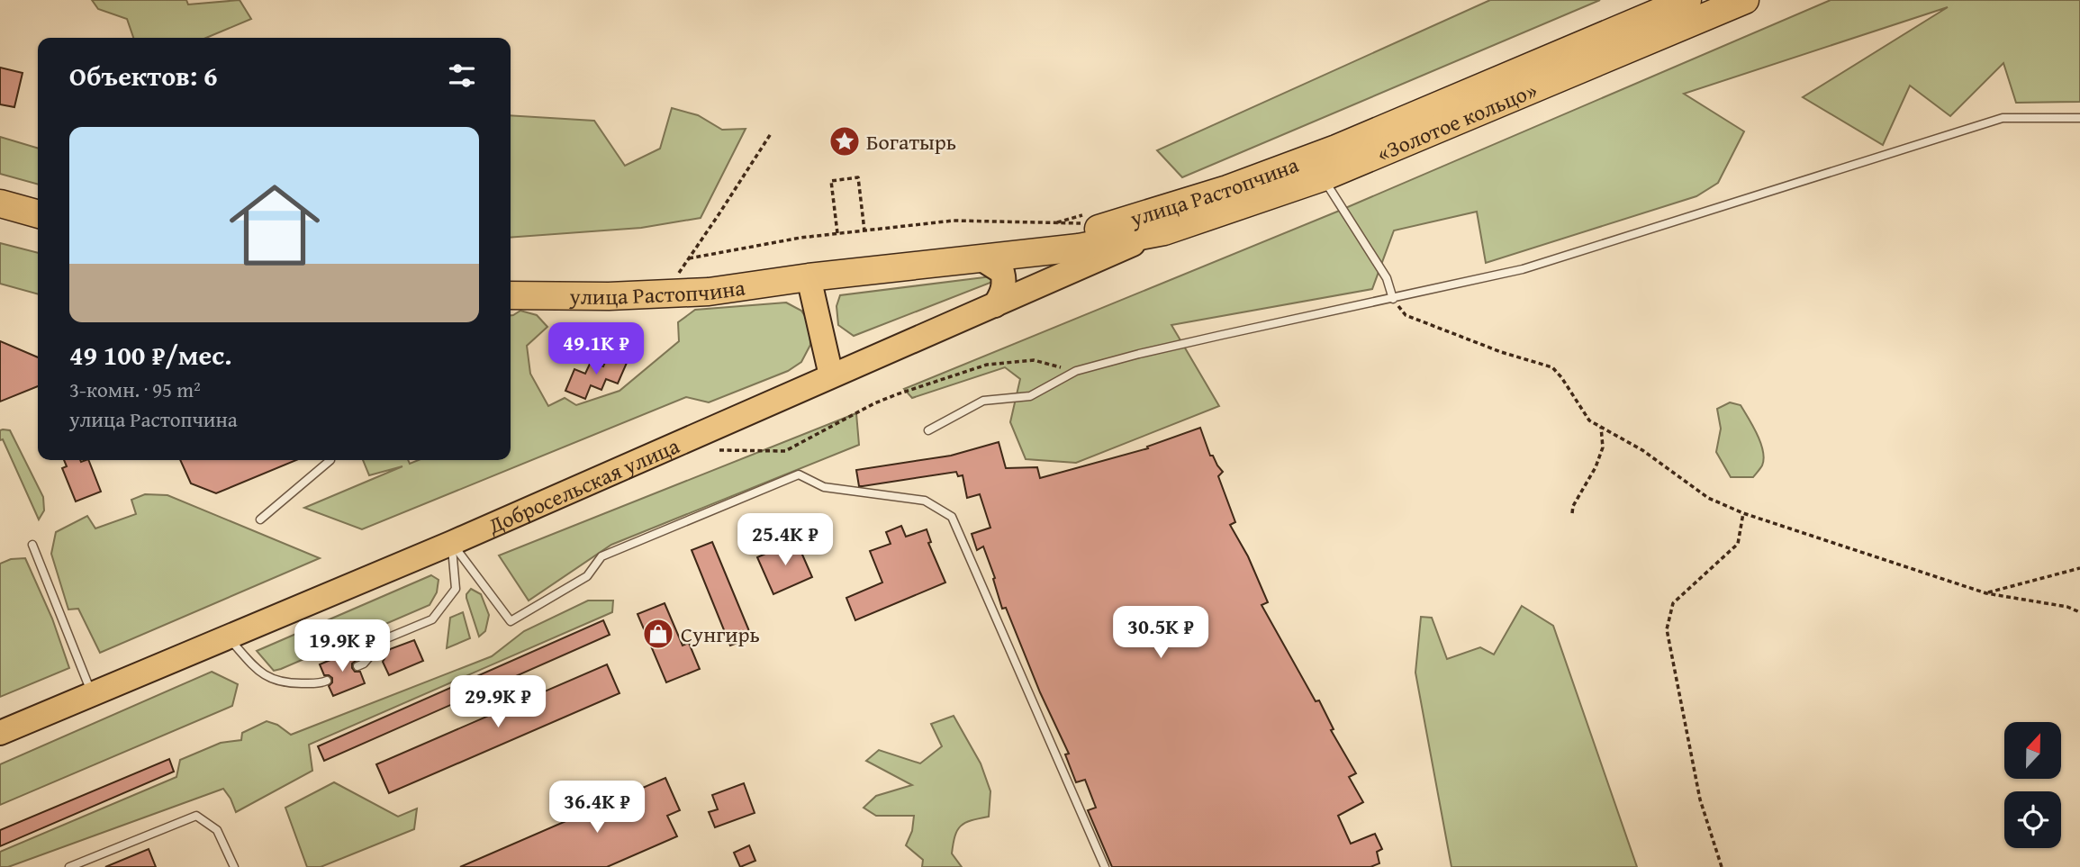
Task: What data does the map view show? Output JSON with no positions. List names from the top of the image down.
{
  "streets": {
    "highway": ["«Золотое кольцо»", "улица Растопчина"],
    "main road": ["Добросельская улица"]
  },
  "crossings": [
    ["«Золотое кольцо»", "улица Растопчина"],
    ["«Золотое кольцо»", "Добросельская улица"],
    ["улица Растопчина", "Добросельская улица"]
  ],
  "places": {
    "place": ["Богатырь"],
    "shop": ["Сунгирь"]
  },
  "north": "top",
  "page": {
    "heading": "Объектов: 6",
    "list": [
      {
        "name": "49 100 ₽/мес.",
        "note": "3-комн. · 95 m² · улица Растопчина"
      }
    ],
    "price": [
      "49.1K ₽",
      "25.4K ₽",
      "30.5K ₽",
      "19.9K ₽",
      "29.9K ₽",
      "36.4K ₽"
    ]
  }
}
